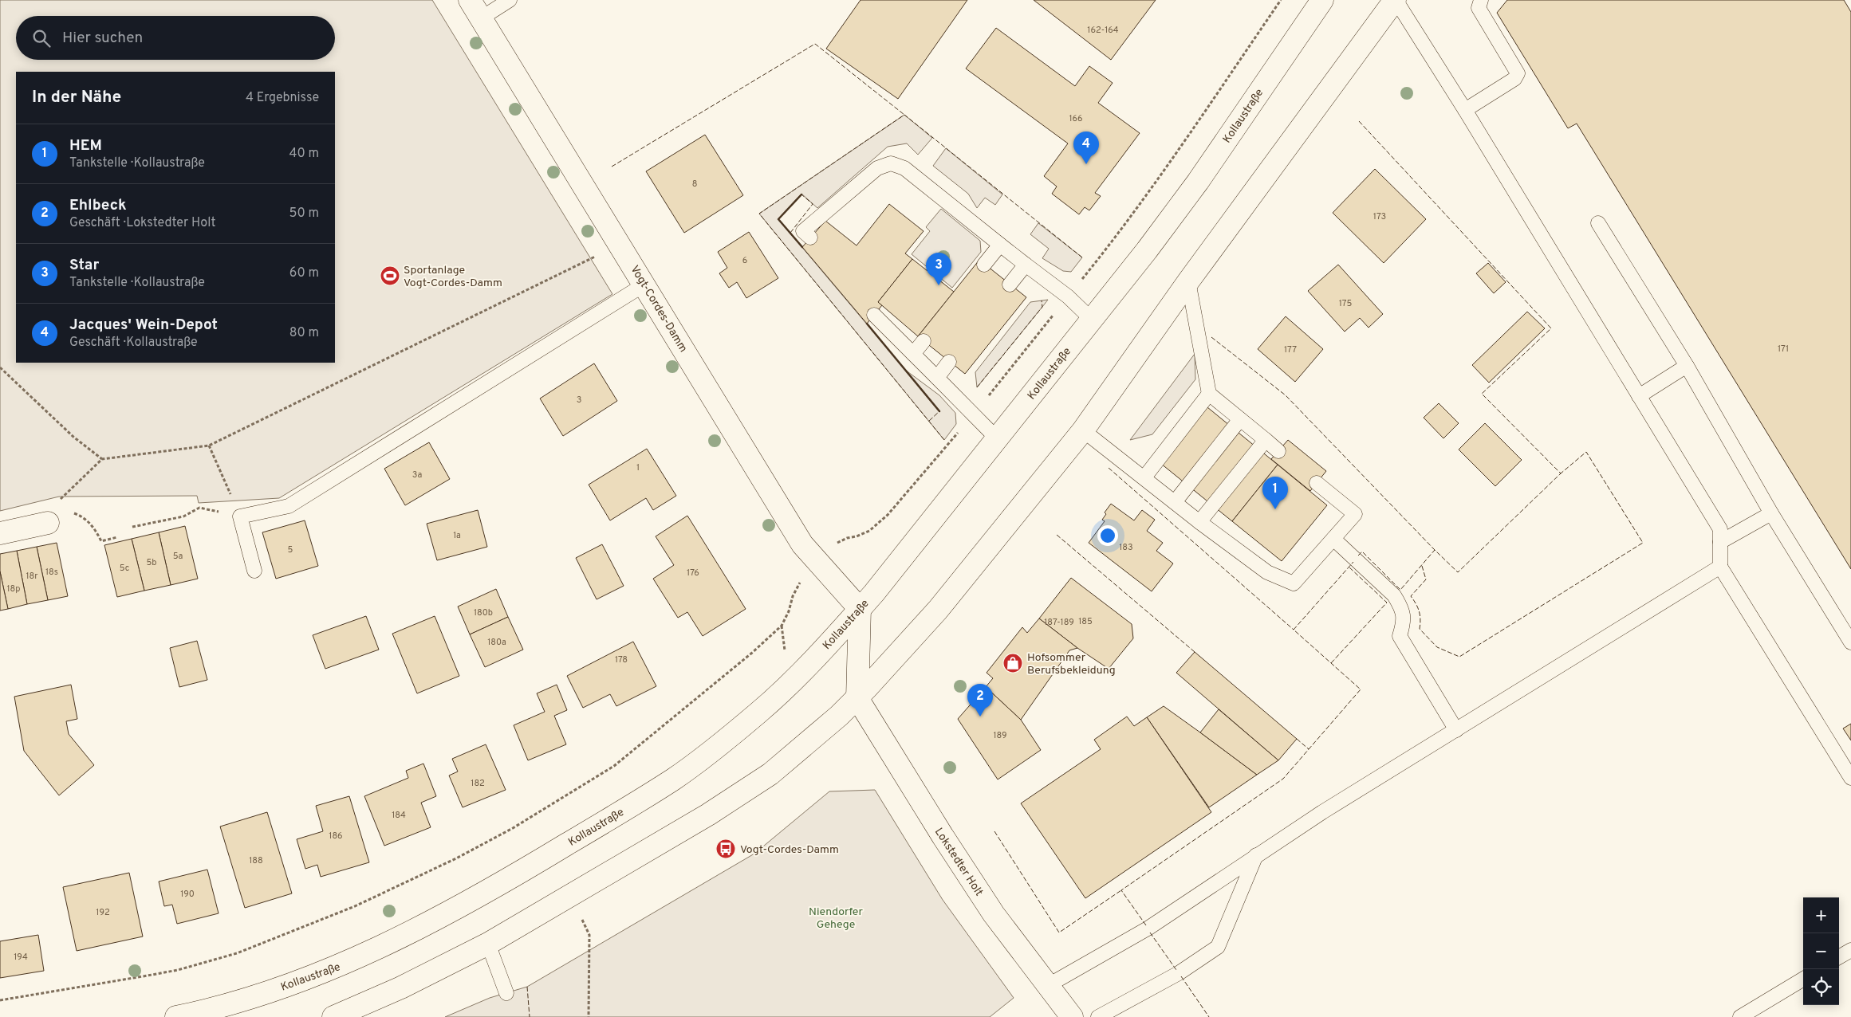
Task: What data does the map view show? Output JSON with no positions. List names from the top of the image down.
{
  "streets": {
    "main road": ["Kollaustraße", "Vogt-Cordes-Damm", "Lokstedter Holt"]
  },
  "crossings": [
    ["Kollaustraße", "Vogt-Cordes-Damm"]
  ],
  "parks": ["Niendorfer Gehege"],
  "places": {
    "sports": ["Sportanlage Vogt-Cordes-Damm"],
    "shop": ["Hofsommer Berufsbekleidung"],
    "bus stop": ["Vogt-Cordes-Damm"]
  },
  "house_numbers": [
    "162-164",
    "166",
    "8",
    "173",
    "6",
    "175",
    "171",
    "177",
    "3",
    "1",
    "3a",
    "1a",
    "183",
    "5",
    "5a",
    "5b",
    "5c",
    "18s",
    "176",
    "18r",
    "18p",
    "180b",
    "185",
    "187-189",
    "180a",
    "178",
    "189",
    "182",
    "184",
    "186",
    "188",
    "190",
    "192",
    "194"
  ],
  "page": {
    "search": "Hier suchen",
    "heading": ["In der Nähe", "4 Ergebnisse"],
    "list": [
      {
        "mark": "1",
        "name": "HEM",
        "note": "Tankstelle · Kollaustraße",
        "value": "40 m"
      },
      {
        "mark": "2",
        "name": "Ehlbeck",
        "note": "Geschäft · Lokstedter Holt",
        "value": "50 m"
      },
      {
        "mark": "3",
        "name": "Star",
        "note": "Tankstelle · Kollaustraße",
        "value": "60 m"
      },
      {
        "mark": "4",
        "name": "Jacques' Wein-Depot",
        "note": "Geschäft · Kollaustraße",
        "value": "80 m"
      }
    ],
    "pins": [
      "4",
      "3",
      "1",
      "2"
    ],
    "map_buttons": ["+", "−"]
  }
}
